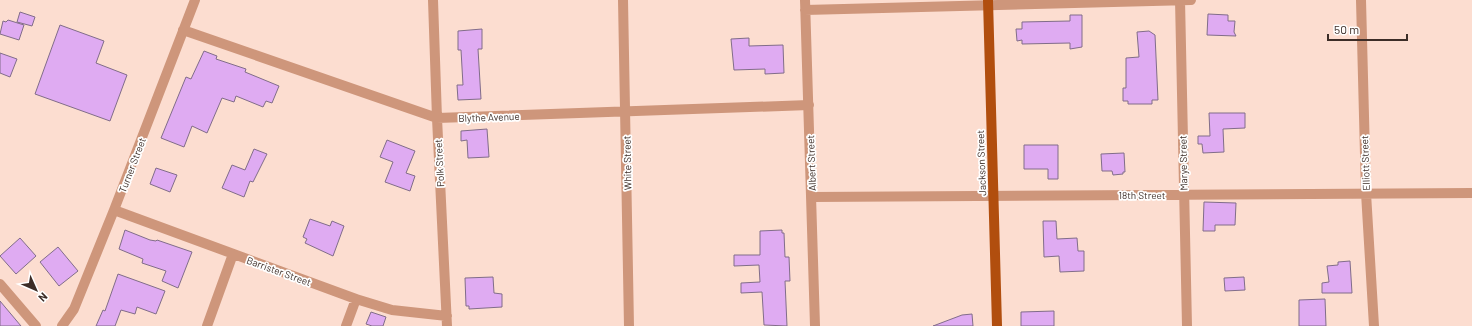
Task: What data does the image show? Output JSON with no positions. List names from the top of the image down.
{
  "streets": {
    "main road": ["Jackson Street"],
    "street": [
      "Blythe Avenue",
      "Polk Street",
      "White Street",
      "Albert Street",
      "Marye Street",
      "Elliott Street",
      "Turner Street",
      "18th Street",
      "Barrister Street"
    ]
  },
  "crossings": [
    ["Blythe Avenue", "Polk Street"],
    ["Blythe Avenue", "White Street"],
    ["Blythe Avenue", "Albert Street"],
    ["Blythe Avenue", "Turner Street"],
    ["Polk Street", "Barrister Street"],
    ["Albert Street", "18th Street"],
    ["Jackson Street", "18th Street"],
    ["Marye Street", "18th Street"],
    ["Elliott Street", "18th Street"],
    ["Turner Street", "Barrister Street"]
  ],
  "scale_bar": "50 m",
  "north": "bottom right"
}
